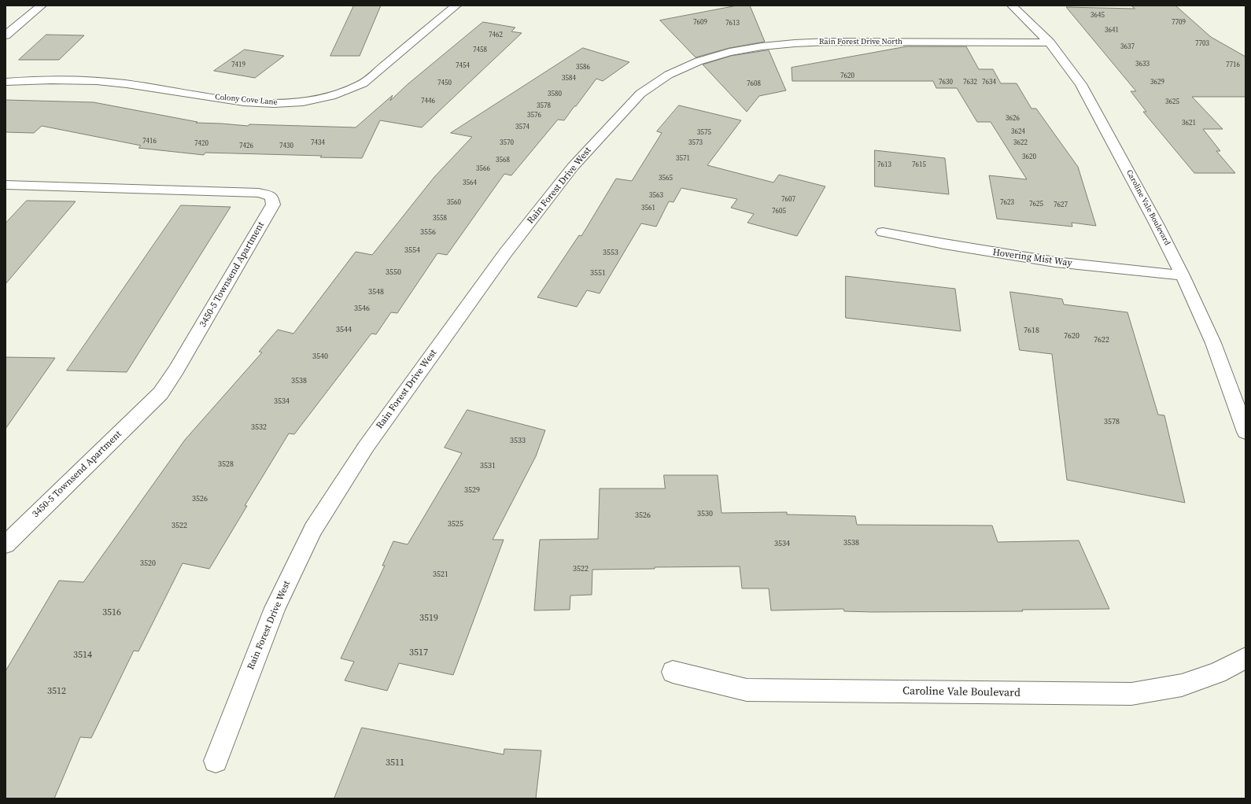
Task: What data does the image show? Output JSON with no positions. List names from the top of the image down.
{
  "streets": {
    "street": [
      "Rain Forest Drive North",
      "Colony Cove Lane",
      "Rain Forest Drive West",
      "Caroline Vale Boulevard",
      "Hovering Mist Way",
      "3450-5 Townsend Apartment"
    ]
  },
  "crossings": [
    ["Rain Forest Drive North", "Rain Forest Drive West"],
    ["Rain Forest Drive North", "Caroline Vale Boulevard"],
    ["Caroline Vale Boulevard", "Hovering Mist Way"]
  ],
  "house_numbers": [
    "3645",
    "7609",
    "7709",
    "7613",
    "3641",
    "7462",
    "7703",
    "3637",
    "7458",
    "3633",
    "7419",
    "7716",
    "7454",
    "3586",
    "7620",
    "3584",
    "7630",
    "7632",
    "7634",
    "3629",
    "7450",
    "7608",
    "3580",
    "7446",
    "3625",
    "3578",
    "3576",
    "3626",
    "3621",
    "3574",
    "3624",
    "3575",
    "7416",
    "7434",
    "3570",
    "3573",
    "3622",
    "7420",
    "7426",
    "7430",
    "3620",
    "3571",
    "3568",
    "7613",
    "7615",
    "3566",
    "3565",
    "3564",
    "3563",
    "7607",
    "3560",
    "7623",
    "7625",
    "7627",
    "3561",
    "7605",
    "3558",
    "3556",
    "3554",
    "3553",
    "3550",
    "3551",
    "3548",
    "3546",
    "3544",
    "7618",
    "7620",
    "7622",
    "3540",
    "3538",
    "3534",
    "3578",
    "3532",
    "3533",
    "3528",
    "3531",
    "3529",
    "3526",
    "3530",
    "3526",
    "3525",
    "3522",
    "3538",
    "3534",
    "3520",
    "3522",
    "3521",
    "3516",
    "3519",
    "3517",
    "3514",
    "3512",
    "3511"
  ]
}
